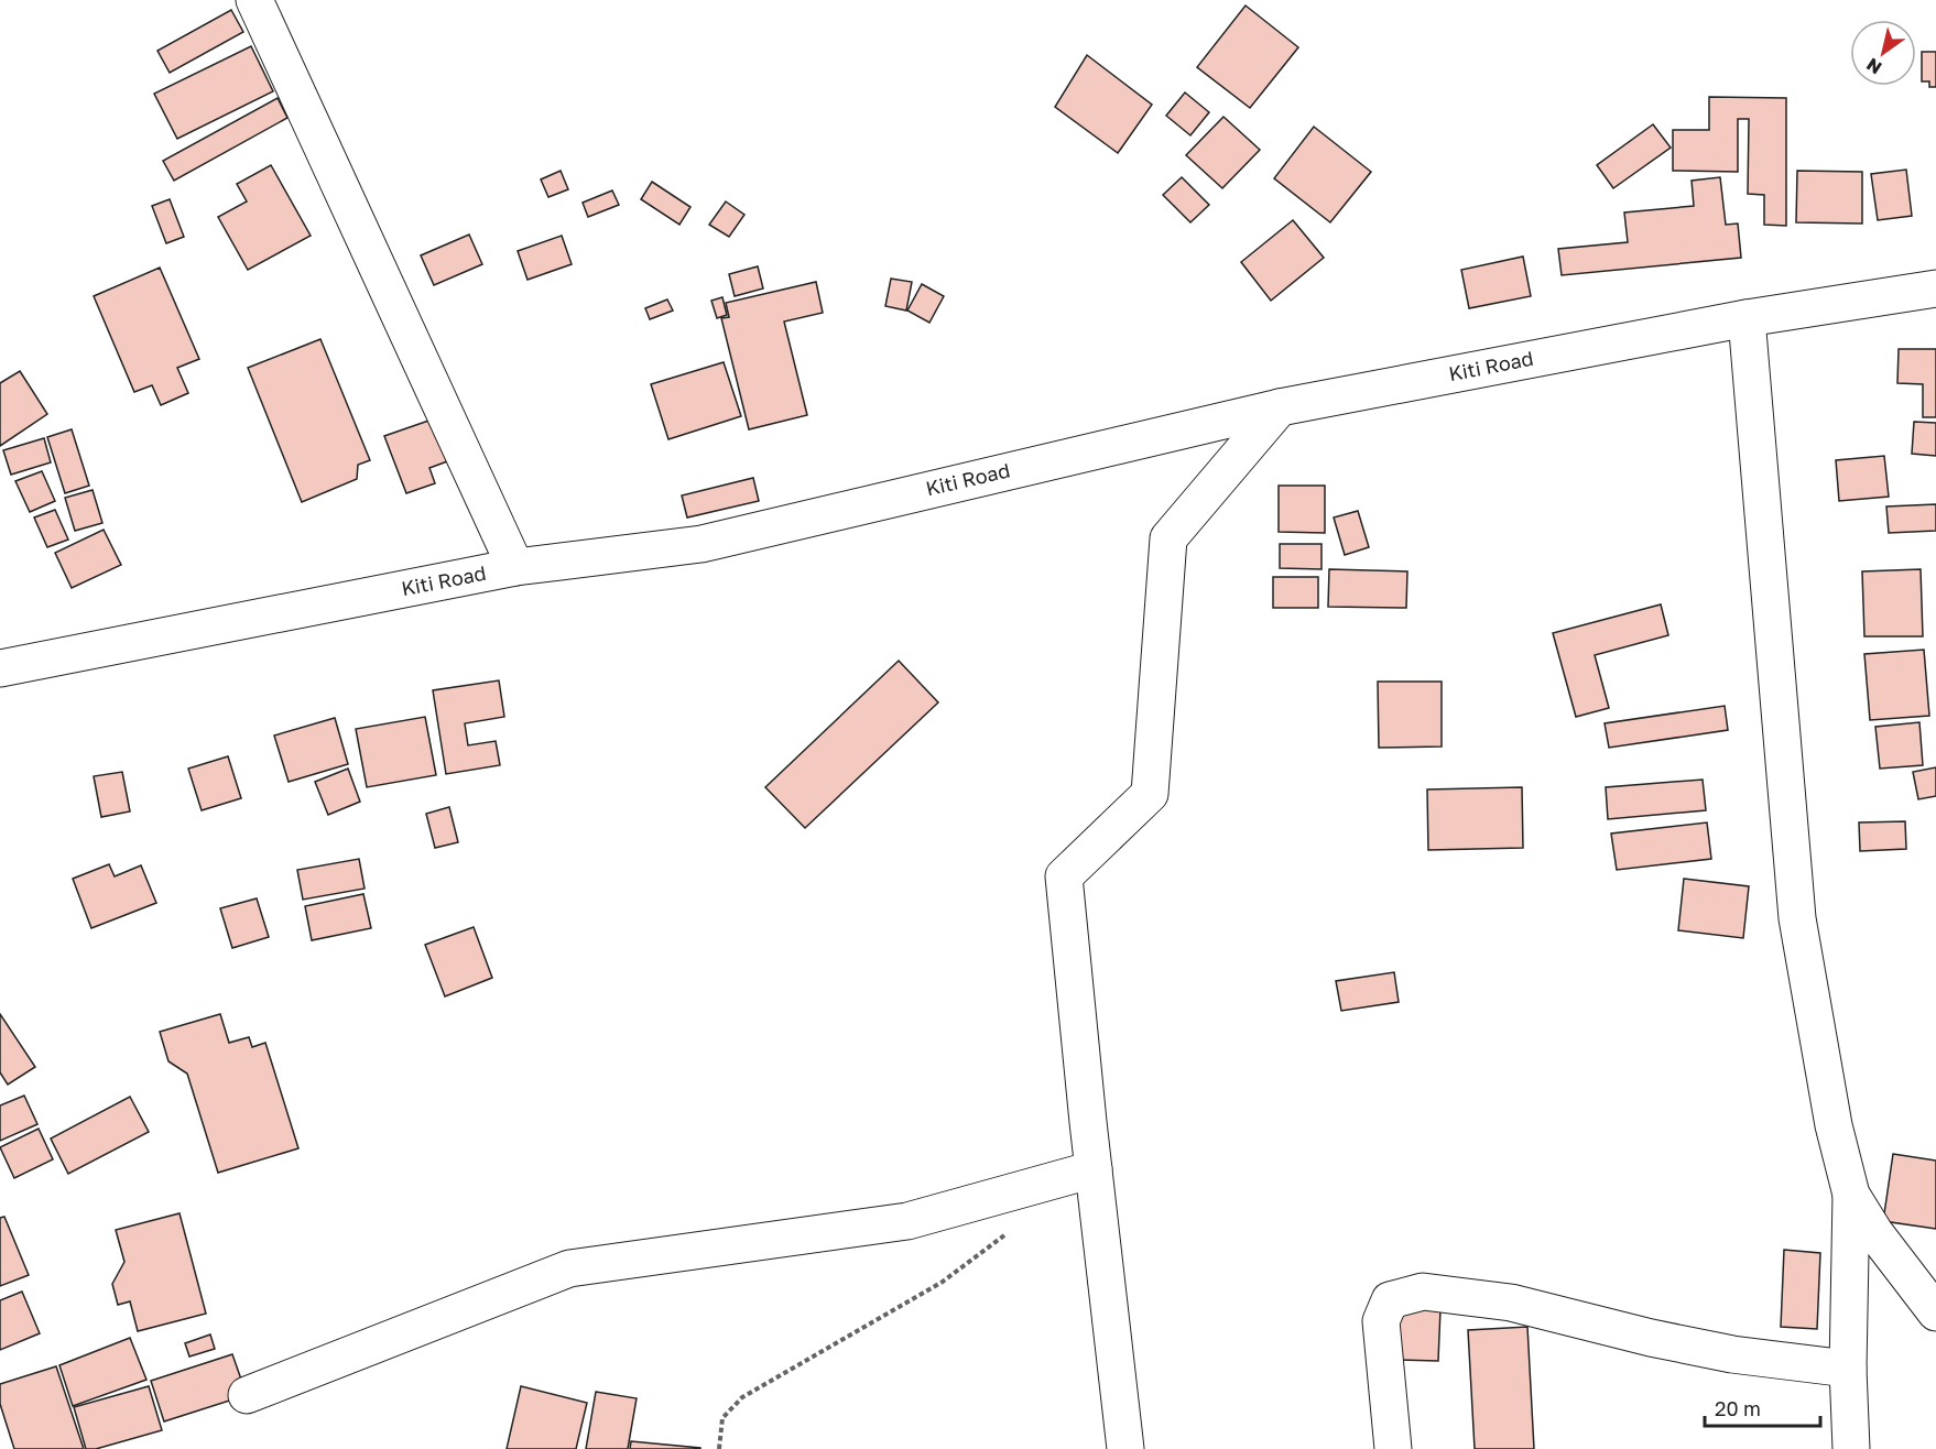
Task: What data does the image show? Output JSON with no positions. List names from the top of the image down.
{
  "streets": {
    "street": ["Kiti Road"]
  },
  "scale_bar": "20 m",
  "north": "bottom left"
}
